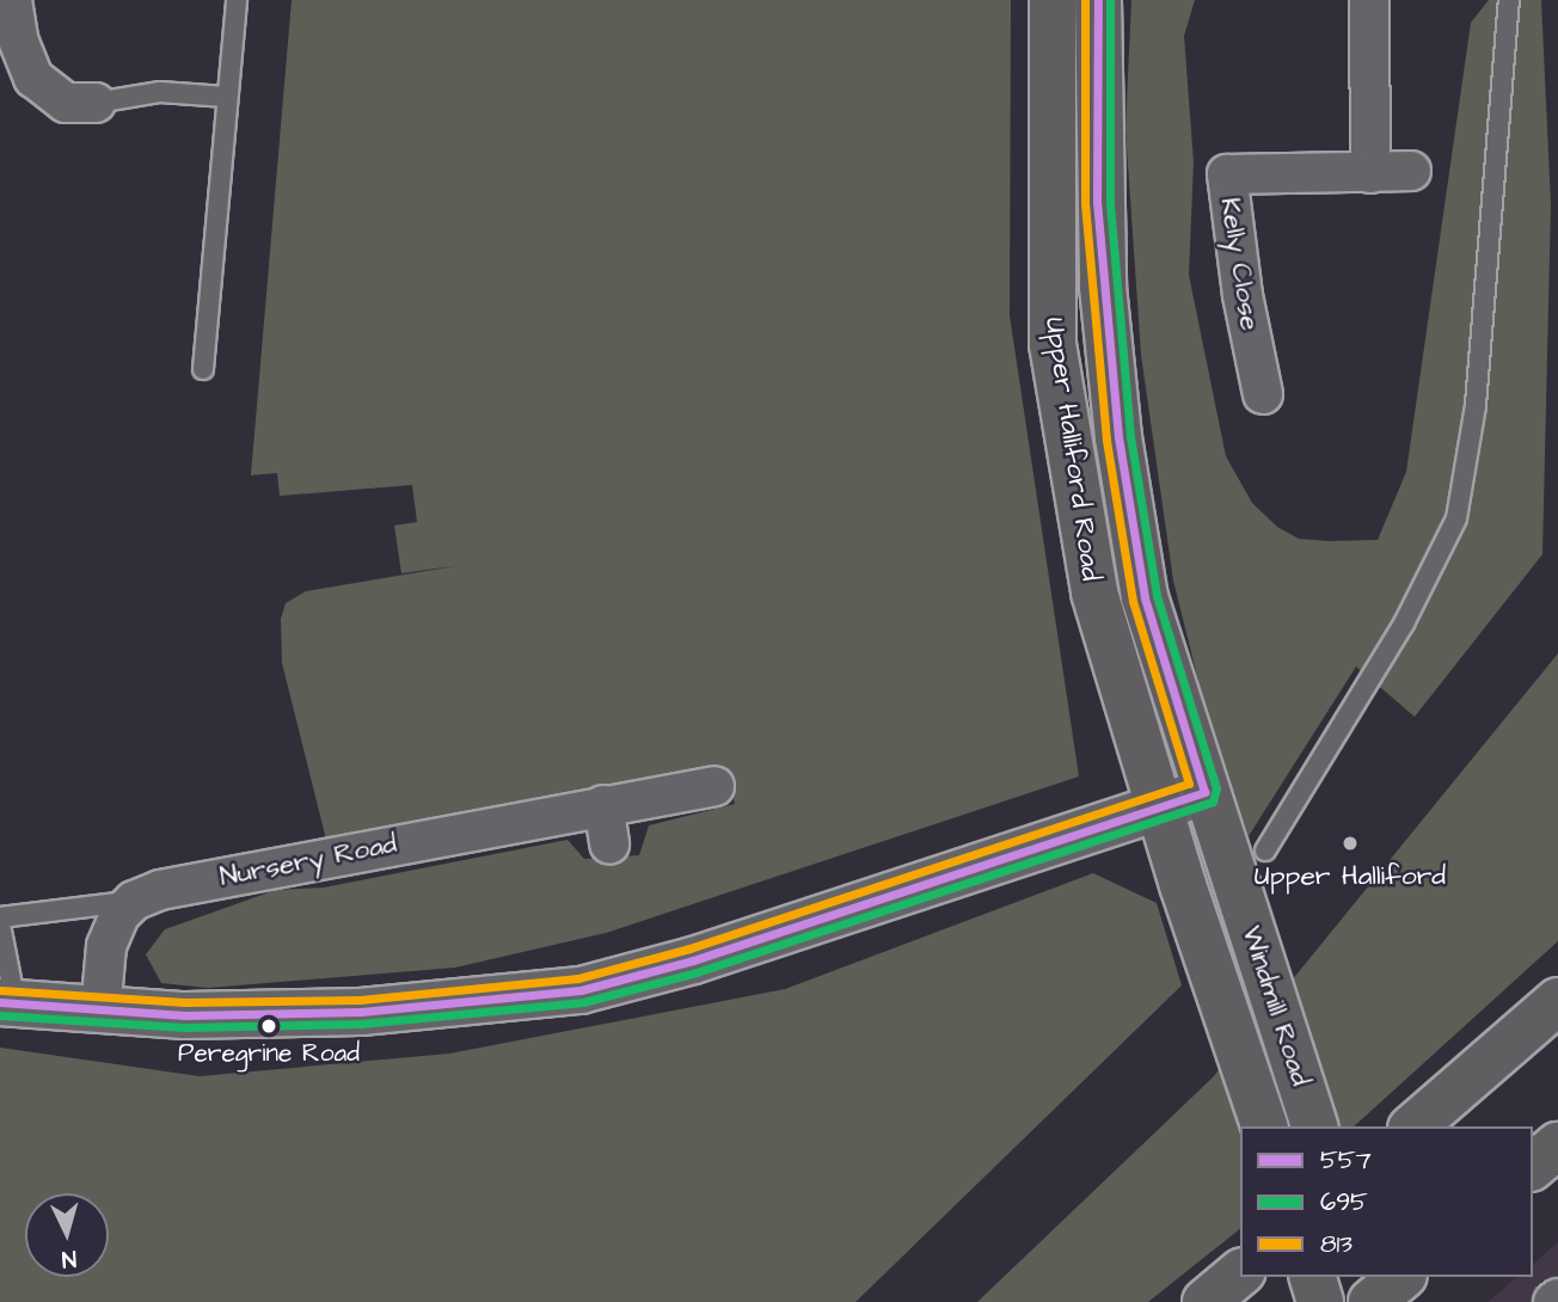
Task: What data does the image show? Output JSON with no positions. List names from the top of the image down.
{
  "streets": {
    "main road": ["Upper Halliford Road", "Windmill Road"],
    "street": ["Kelly Close", "Nursery Road"]
  },
  "crossings": [
    ["Upper Halliford Road", "Windmill Road"]
  ],
  "places": ["Upper Halliford", "Peregrine Road"],
  "lines": ["transit line 557", "transit line 695", "transit line 813"],
  "legend": ["557", "695", "813"],
  "north": "bottom"
}
